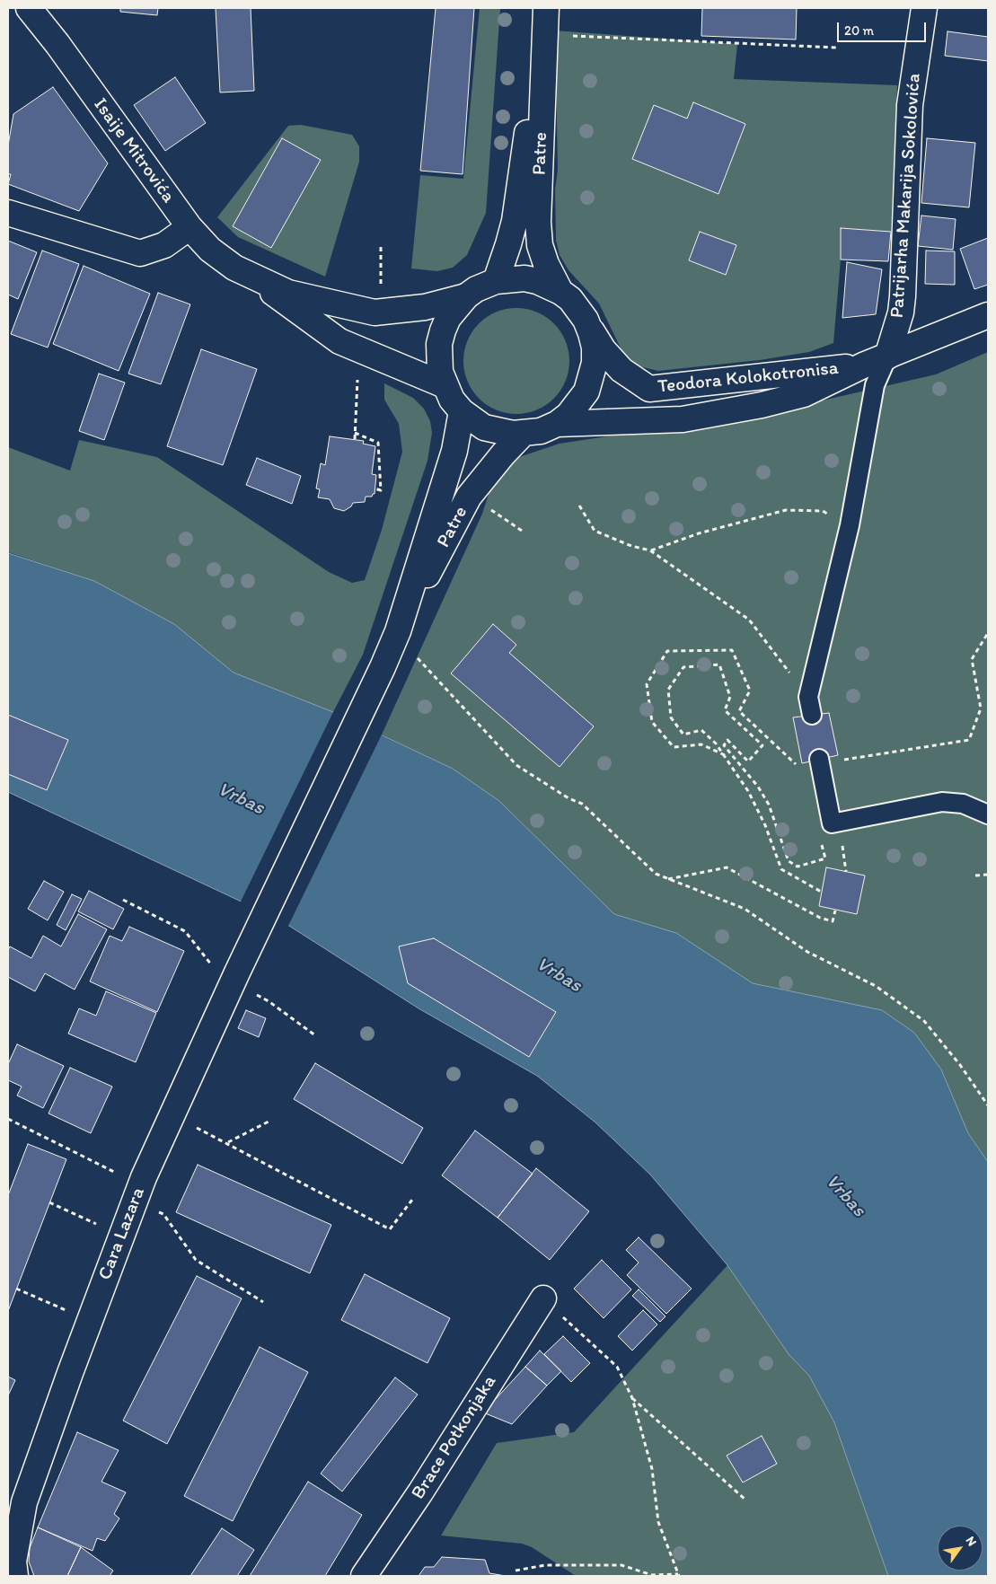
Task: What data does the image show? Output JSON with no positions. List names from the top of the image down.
{
  "streets": {
    "street": [
      "Isaije Mitrovića",
      "Patre",
      "Patrijarha Makarija Sokolovića",
      "Teodora Kolokotronisa",
      "Cara Lazara",
      "Brace Potkonjaka"
    ]
  },
  "crossings": [
    ["Isaije Mitrovića", "Patre"],
    ["Isaije Mitrovića", "Teodora Kolokotronisa"],
    ["Patre", "Teodora Kolokotronisa"],
    ["Patre", "Cara Lazara"],
    ["Patrijarha Makarija Sokolovića", "Teodora Kolokotronisa"]
  ],
  "water": ["Vrbas"],
  "scale_bar": "20 m",
  "north": "top right"
}
